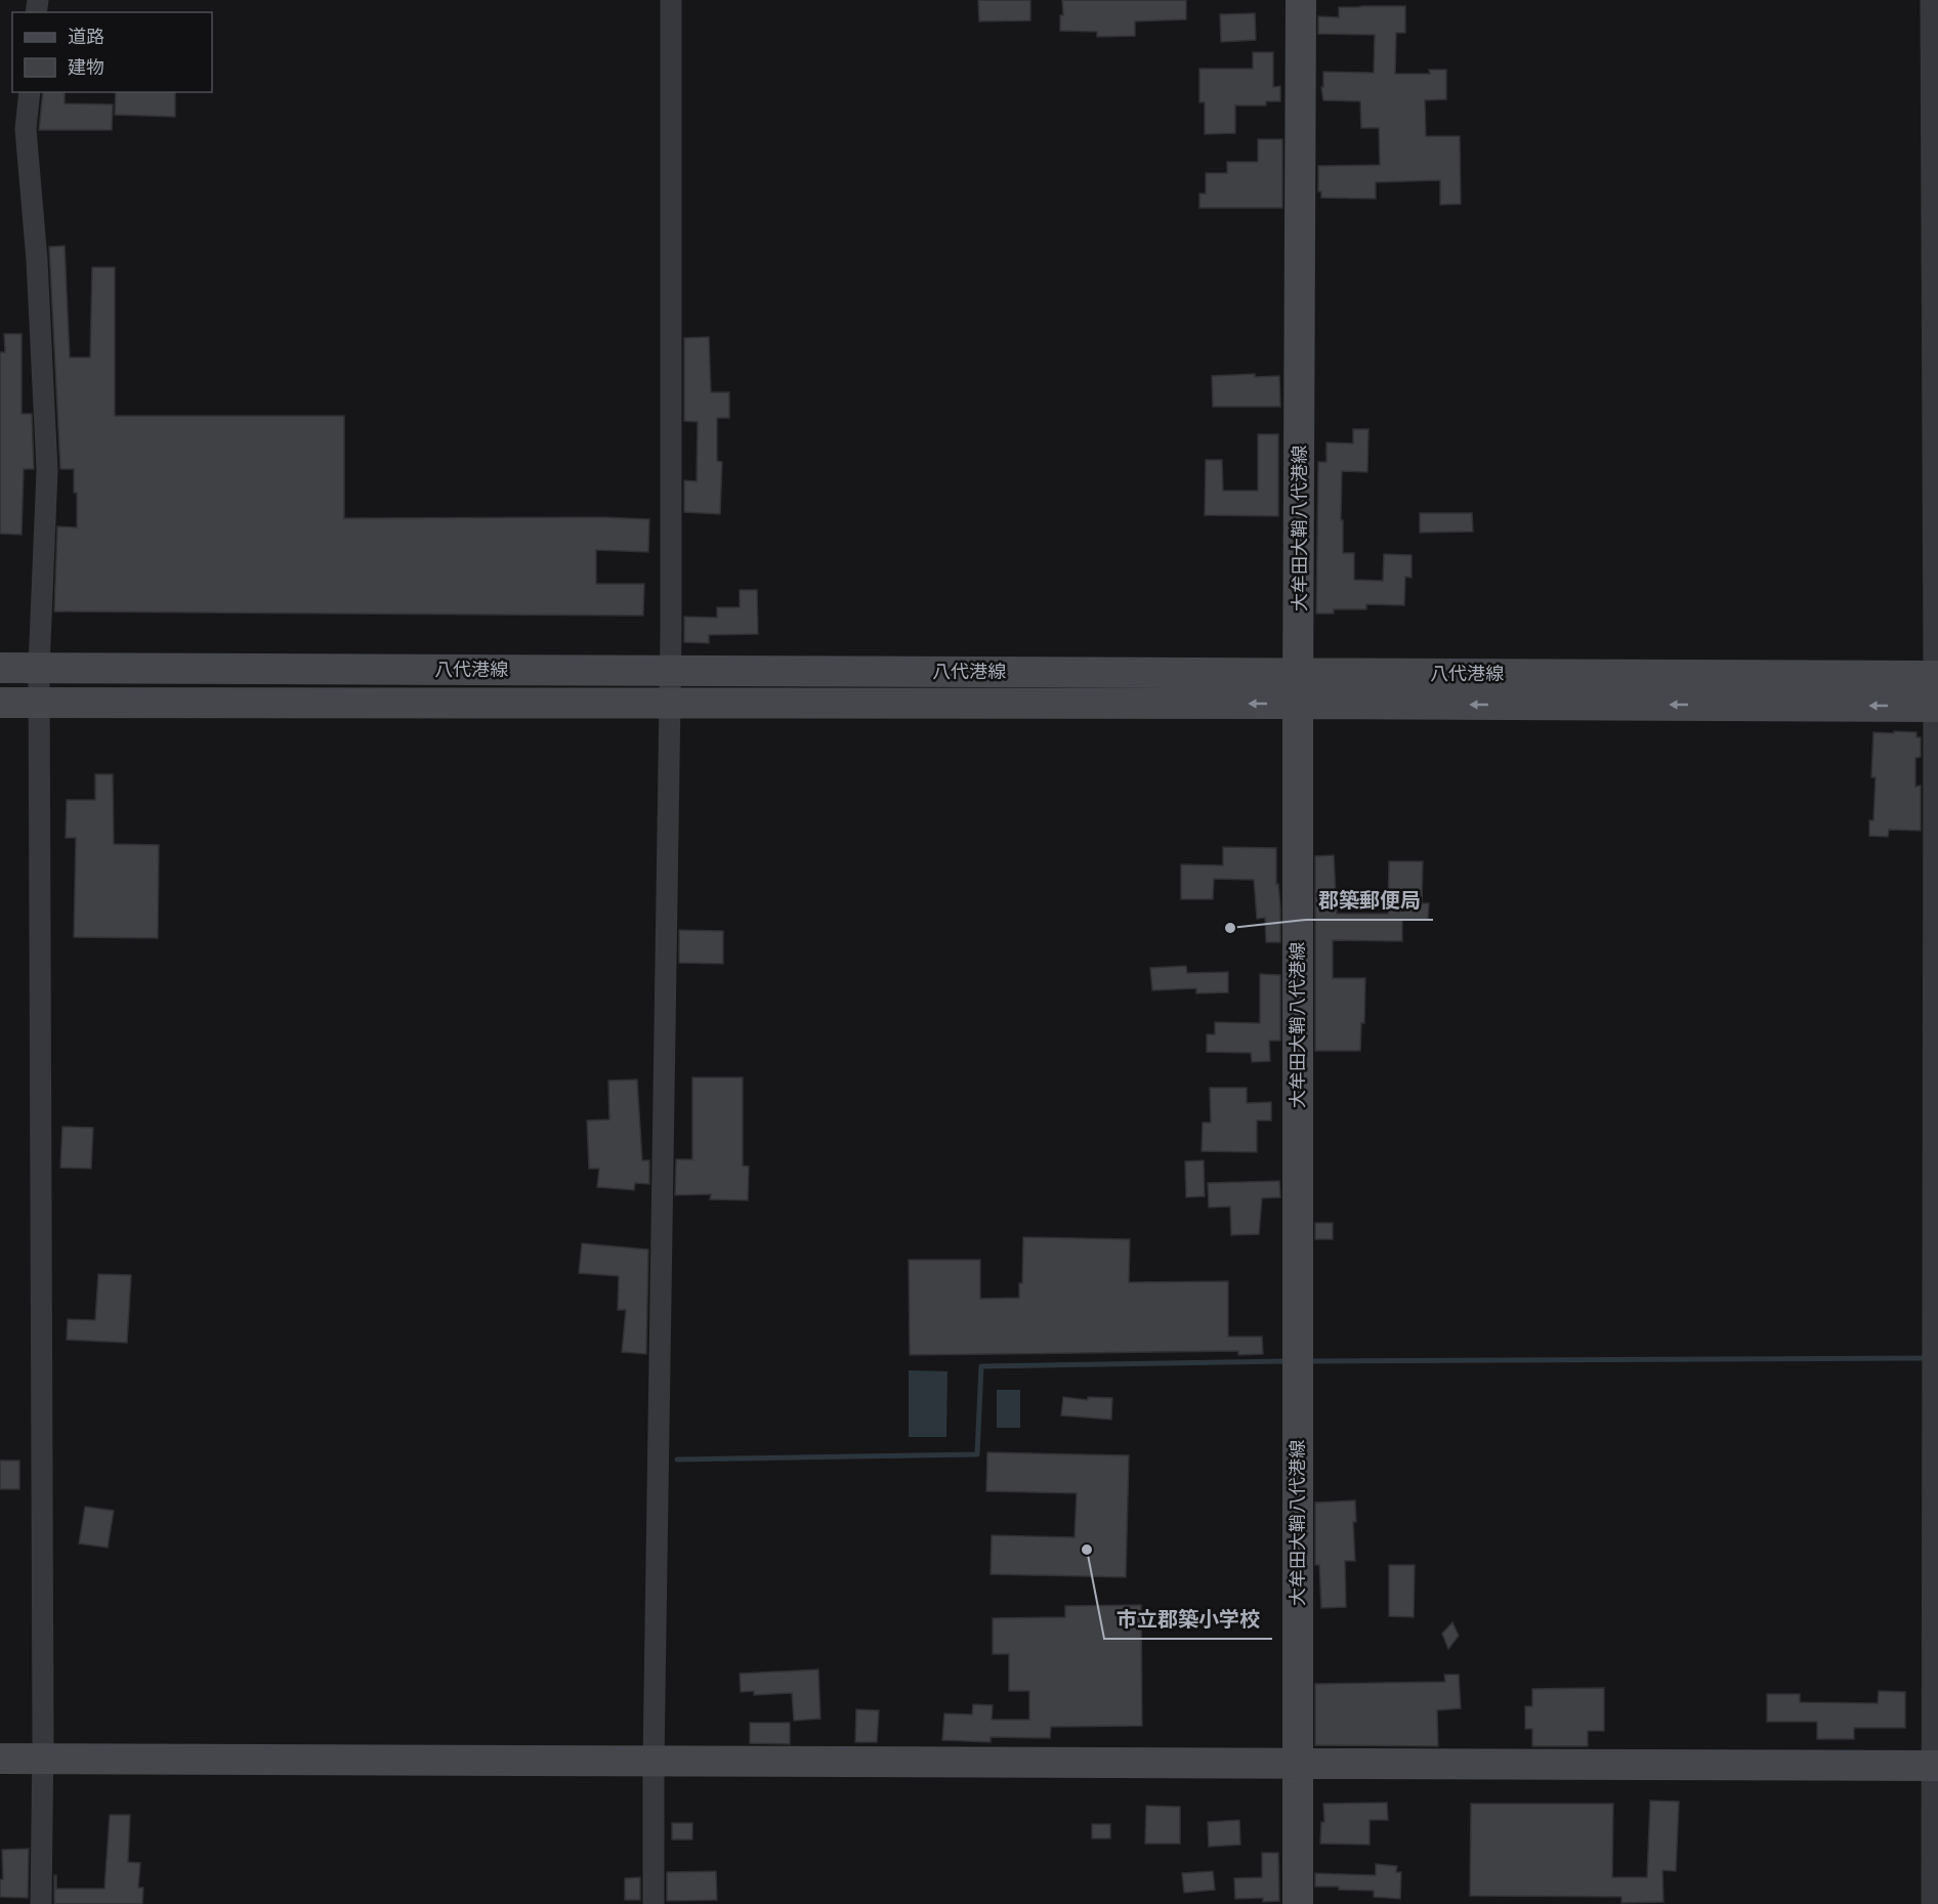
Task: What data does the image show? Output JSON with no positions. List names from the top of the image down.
{
  "streets": {
    "main road": ["大牟田大鞘八代港線", "八代港線"]
  },
  "crossings": [
    ["大牟田大鞘八代港線", "八代港線"]
  ],
  "places": ["郡築郵便局", "市立郡築小学校"],
  "legend": ["道路", "建物"]
}
